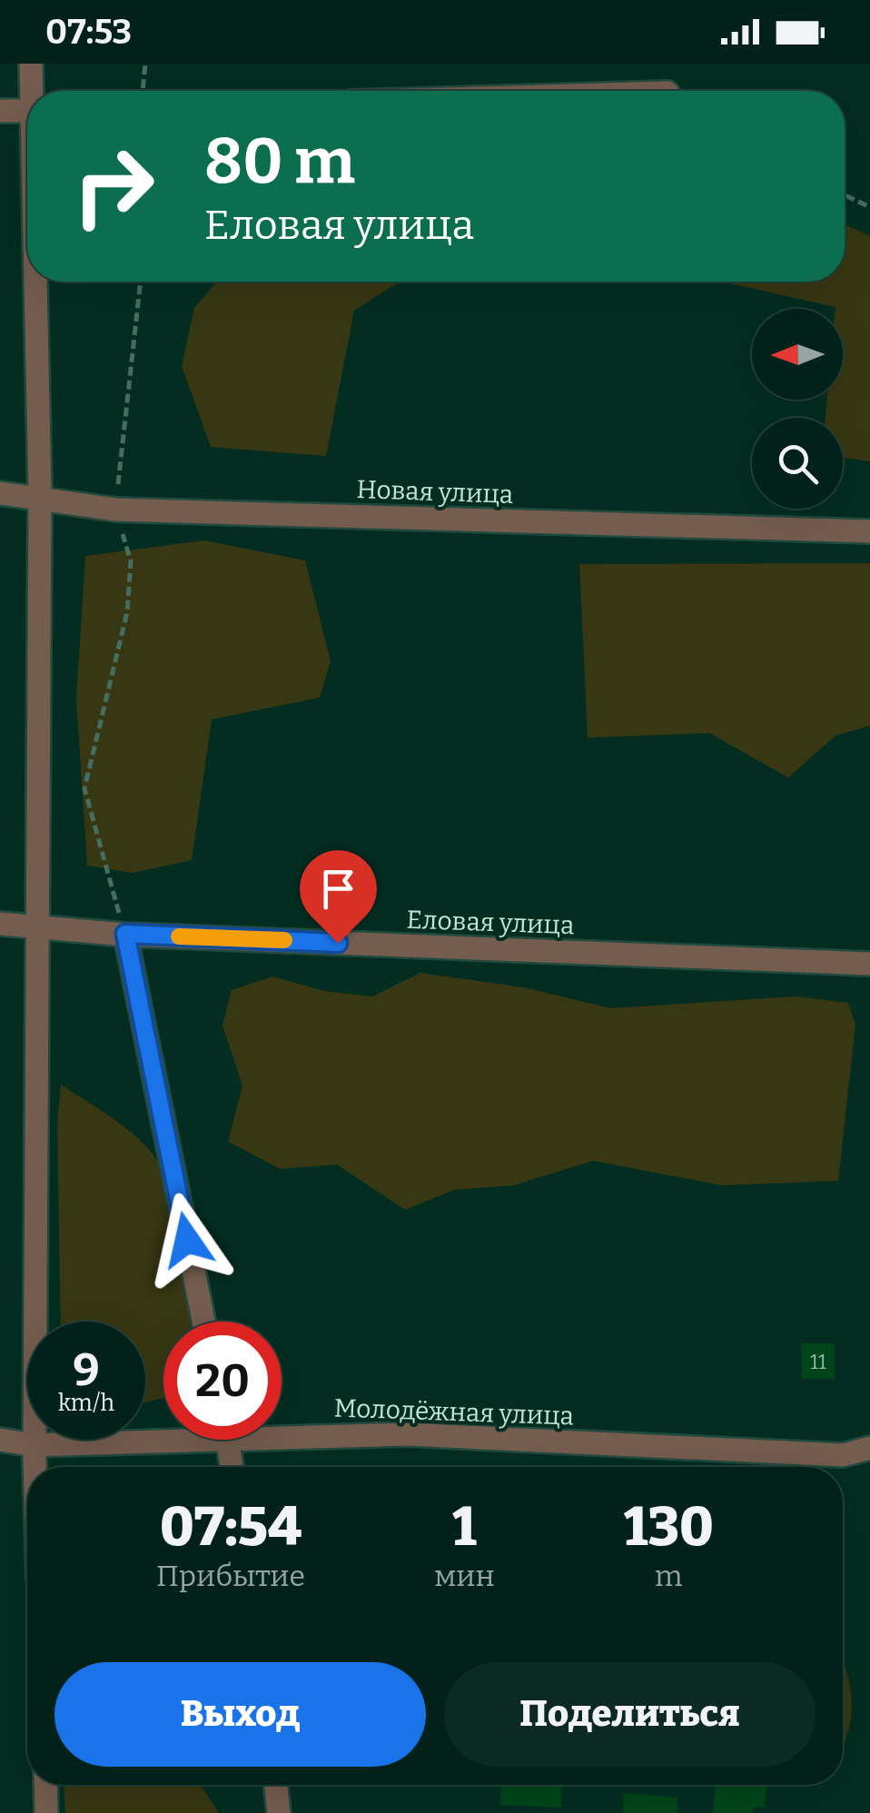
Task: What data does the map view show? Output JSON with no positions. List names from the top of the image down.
{
  "streets": {
    "street": ["Новая улица", "Еловая улица", "Молодёжная улица"]
  },
  "house_numbers": ["11"],
  "north": "left",
  "page": {
    "status": "07:53",
    "turn": ["80 m", "Еловая улица"],
    "speed": "9 km/h",
    "limit": "20",
    "eta": [
      "07:54",
      "Прибытие",
      "1",
      "мин",
      "130",
      "m"
    ],
    "buttons": ["Выход", "Поделиться"]
  }
}
